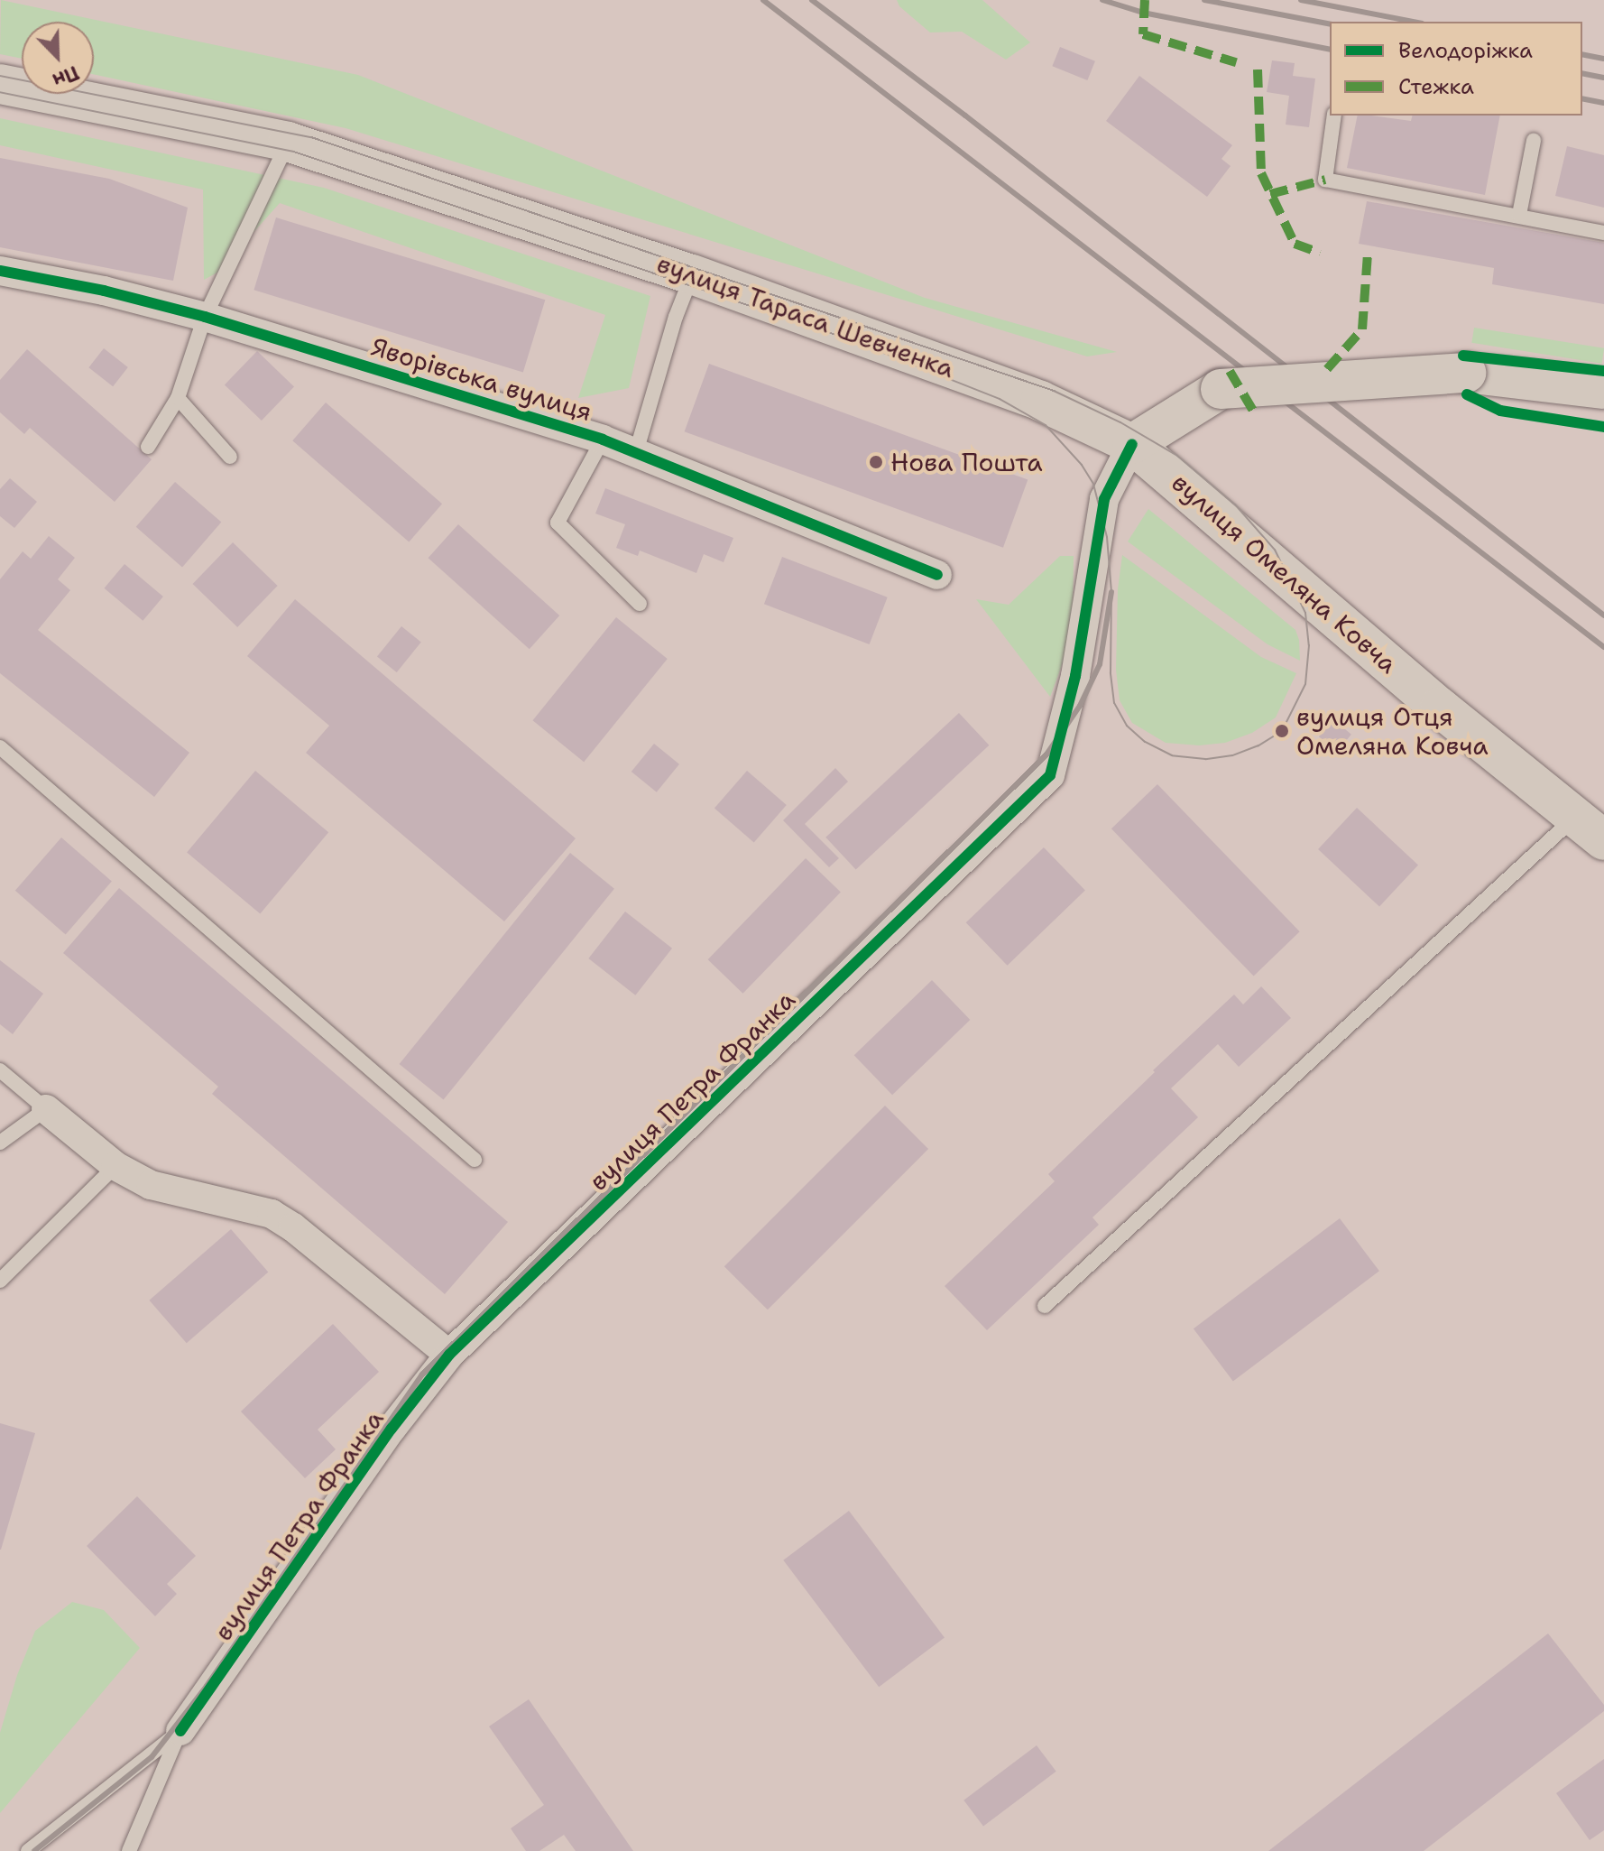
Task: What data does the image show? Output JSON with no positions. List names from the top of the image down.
{
  "streets": {
    "main road": ["вулиця Тараса Шевченка", "вулиця Омеляна Ковча"],
    "street": ["Яворівська вулиця", "вулиця Петра Франка"]
  },
  "crossings": [
    ["вулиця Тараса Шевченка", "вулиця Омеляна Ковча"],
    ["вулиця Тараса Шевченка", "вулиця Петра Франка"],
    ["вулиця Омеляна Ковча", "вулиця Петра Франка"]
  ],
  "places": ["Нова Пошта", "вулиця Отця Омеляна Ковча"],
  "legend": ["Велодоріжка", "Стежка"],
  "north": "bottom right"
}
